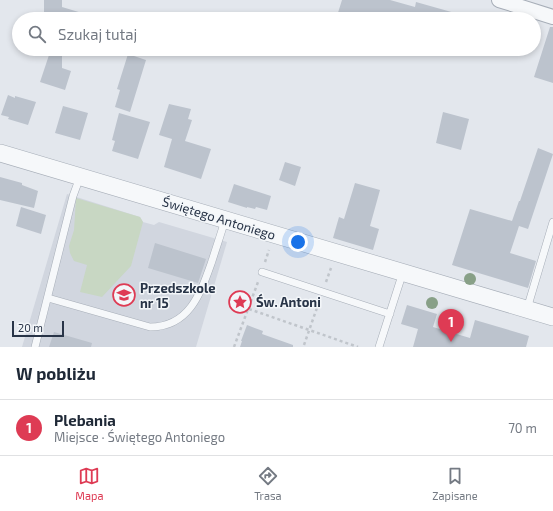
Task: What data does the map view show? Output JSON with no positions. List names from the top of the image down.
{
  "streets": {
    "street": ["Świętego Antoniego"]
  },
  "places": {
    "school or university": ["Przedszkole nr 15"],
    "place": ["Św. Antoni"]
  },
  "scale_bar": "20 m",
  "page": {
    "search": "Szukaj tutaj",
    "pins": "1",
    "scale": "20 m",
    "heading": "W pobliżu",
    "list": [
      {
        "mark": "1",
        "name": "Plebania",
        "note": "Miejsce · Świętego Antoniego",
        "value": "70 m"
      }
    ],
    "nav": ["Mapa", "Trasa", "Zapisane"]
  }
}
